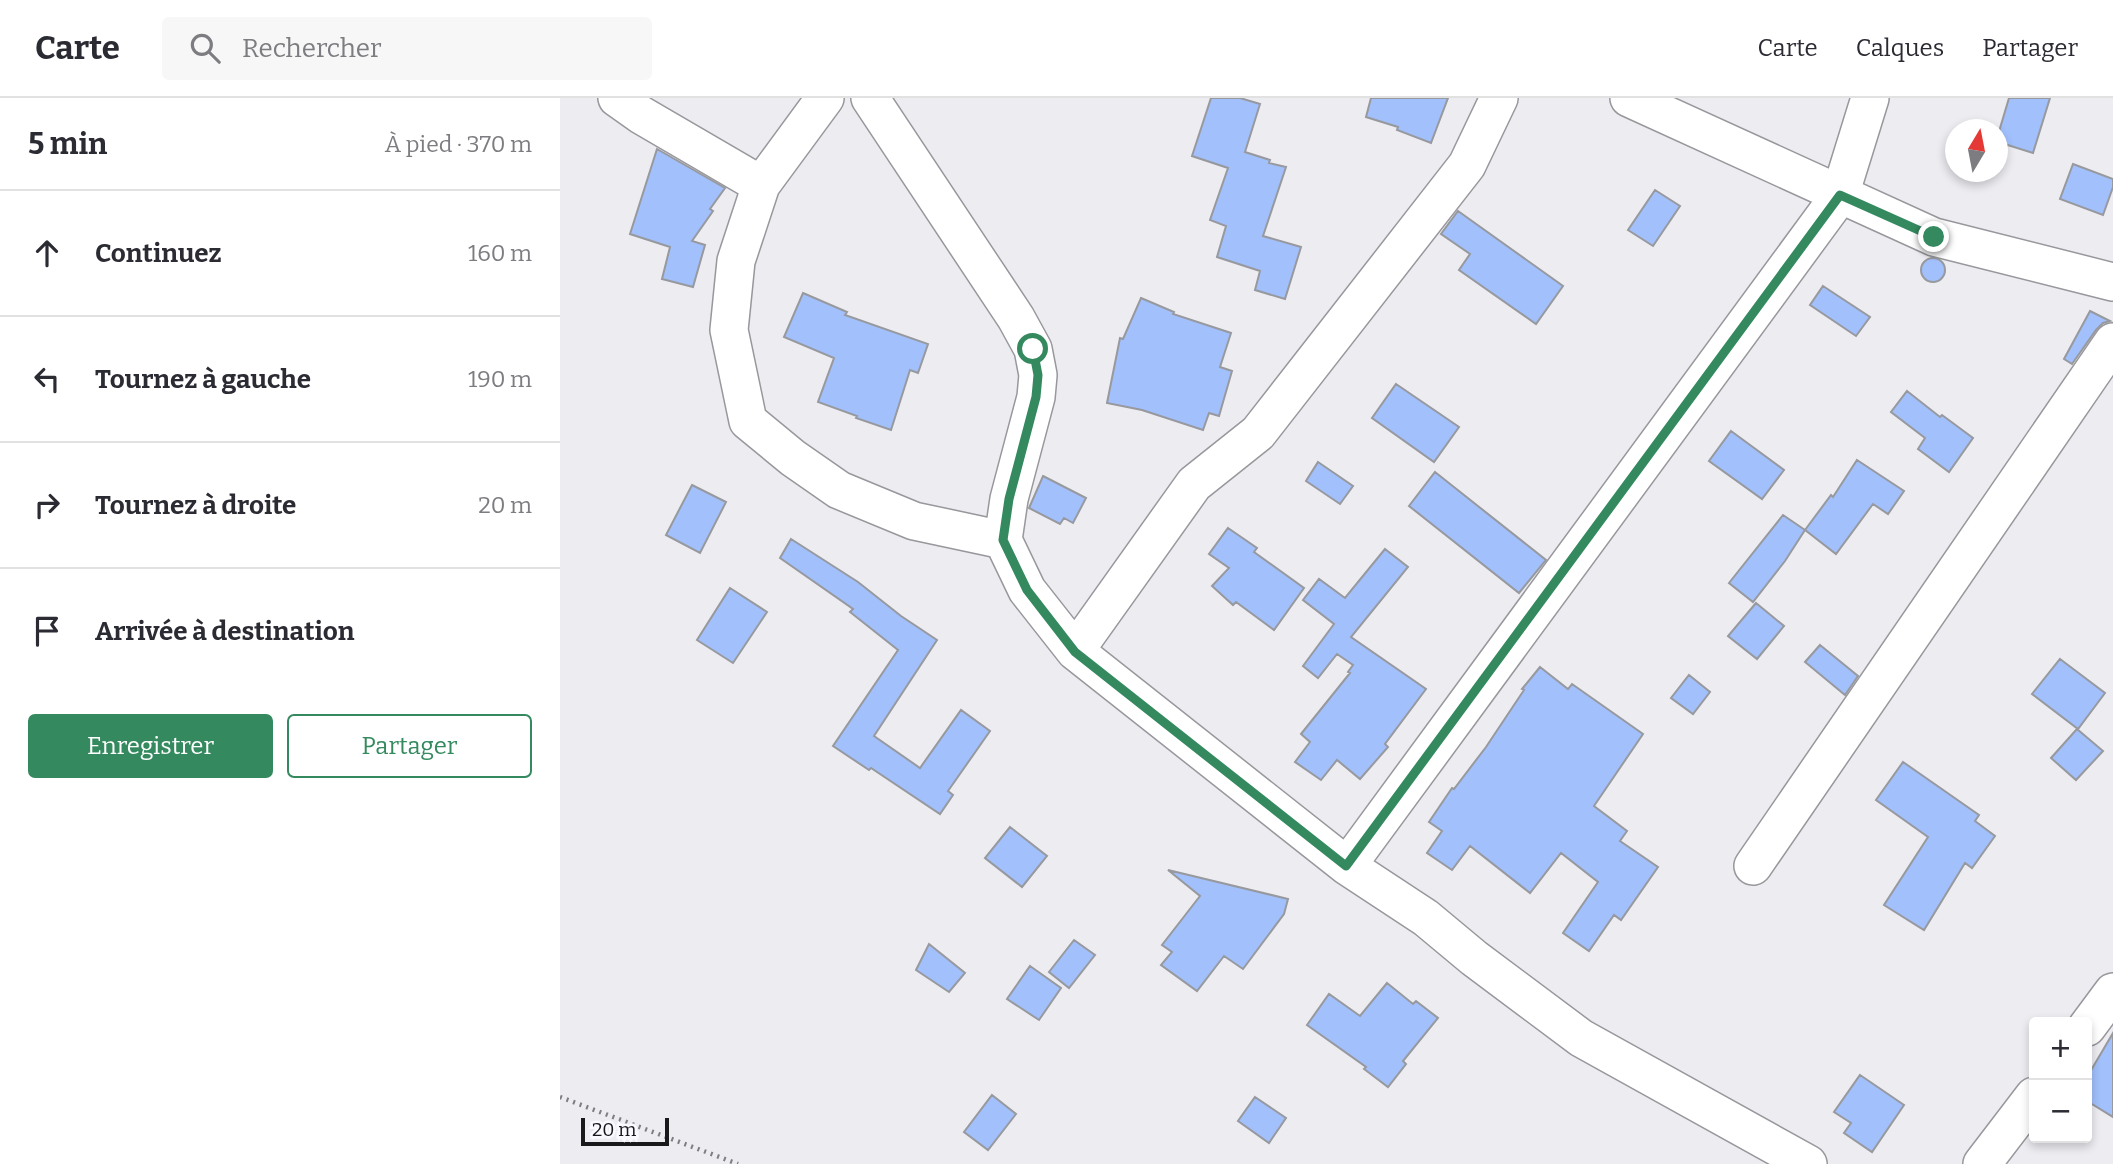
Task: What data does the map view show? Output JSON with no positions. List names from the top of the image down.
{
  "scale_bar": "20 m",
  "north": "top",
  "page": {
    "header": "Carte",
    "search": "Rechercher",
    "nav": ["Carte", "Calques", "Partager"],
    "heading": ["5 min", "À pied · 370 m"],
    "list": [
      ["Continuez", "160 m"],
      ["Tournez à gauche", "190 m"],
      ["Tournez à droite", "20 m"],
      "Arrivée à destination"
    ],
    "buttons": ["Enregistrer", "Partager"],
    "map_buttons": ["+", "−"],
    "scale": "20 m"
  }
}
